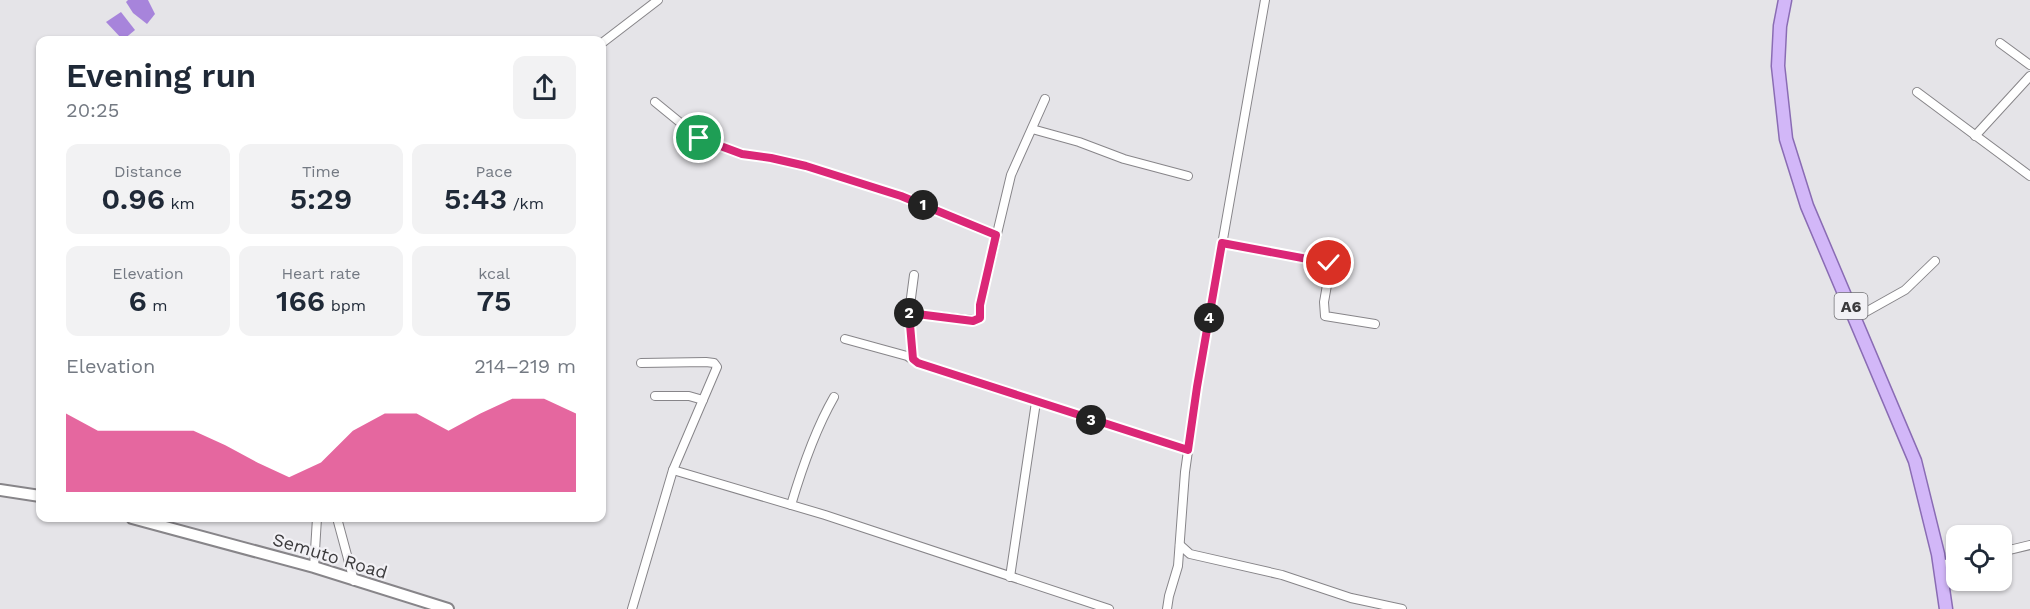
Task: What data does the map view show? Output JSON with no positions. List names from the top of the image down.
{
  "streets": {
    "main road": ["A6", "Semuto Road"]
  },
  "page": {
    "heading": ["Evening run", "20:25"],
    "stats": [
      ["Distance", "0.96 km"],
      ["Time", "5:29"],
      ["Pace", "5:43 /km"],
      ["Elevation", "6 m"],
      ["Heart rate", "166 bpm"],
      ["kcal", "75"]
    ],
    "pins": [
      "1",
      "2",
      "4",
      "3"
    ],
    "chart": ["Elevation", "214–219 m"]
  }
}
